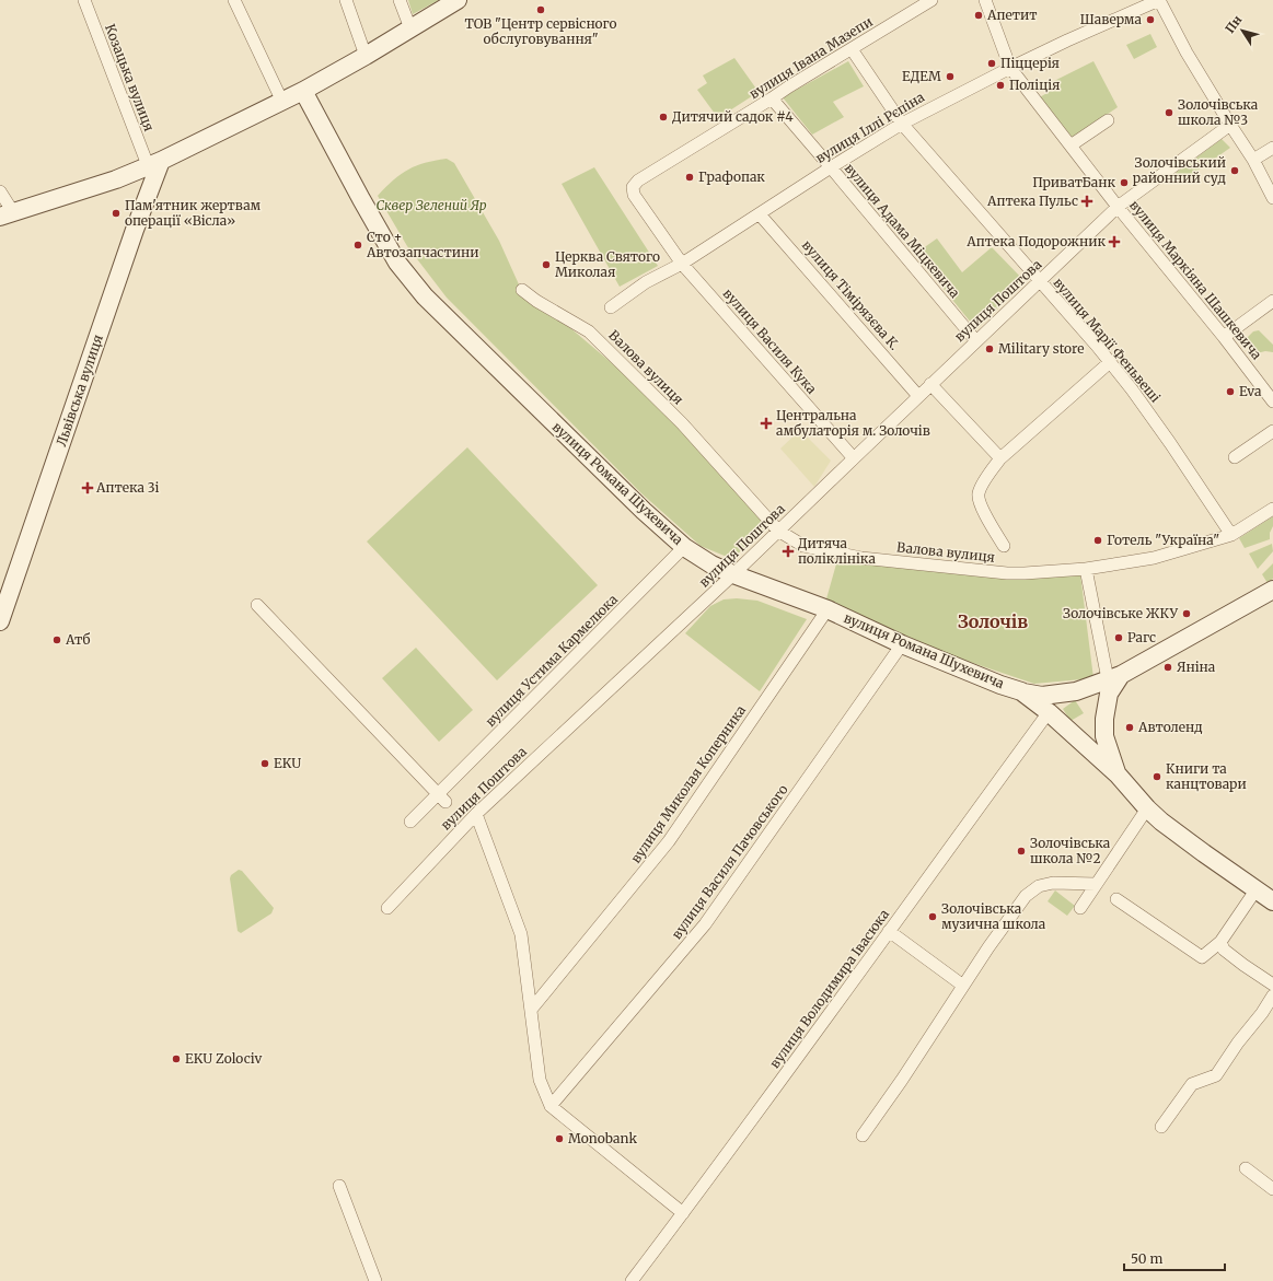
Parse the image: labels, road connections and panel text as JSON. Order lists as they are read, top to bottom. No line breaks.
{"streets":{"street":["вулиця Івана Мазепи","Козацька вулиця","вулиця Іллі Рєпіна","вулиця Адама Міцкевича","вулиця Маркіяна Шашкевича","вулиця Тімірязєва К.","вулиця Поштова","вулиця Марії Феньвеші","вулиця Василя Кука","Валова вулиця","Львівська вулиця","вулиця Романа Шухевича","вулиця Устима Кармелюка","вулиця Миколая Коперника","вулиця Василя Пачовського","вулиця Володимира Івасюка"]},"crossings":[["вулиця Івана Мазепи","вулиця Адама Міцкевича"],["вулиця Івана Мазепи","вулиця Марії Феньвеші"],["вулиця Івана Мазепи","вулиця Василя Кука"],["Козацька вулиця","Львівська вулиця"],["вулиця Іллі Рєпіна","вулиця Адама Міцкевича"],["вулиця Іллі Рєпіна","вулиця Маркіяна Шашкевича"],["вулиця Іллі Рєпіна","вулиця Тімірязєва К."],["вулиця Іллі Рєпіна","вулиця Марії Феньвеші"],["вулиця Іллі Рєпіна","вулиця Василя Кука"],["вулиця Адама Міцкевича","вулиця Поштова"],["вулиця Маркіяна Шашкевича","вулиця Поштова"],["вулиця Тімірязєва К.","вулиця Поштова"],["вулиця Поштова","вулиця Марії Феньвеші"],["вулиця Поштова","вулиця Василя Кука"],["вулиця Поштова","Валова вулиця"],["вулиця Поштова","вулиця Романа Шухевича"],["вулиця Марії Феньвеші","Валова вулиця"],["вулиця Романа Шухевича","вулиця Устима Кармелюка"],["вулиця Романа Шухевича","вулиця Миколая Коперника"],["вулиця Романа Шухевича","вулиця Василя Пачовського"],["вулиця Романа Шухевича","вулиця Володимира Івасюка"]],"districts":["Золочів"],"parks":["Сквер Зелений Яр"],"places":{"other":["ТОВ \"Центр сервісного обслуговування\"","Апетит","Шаверма","Піццерія","ЕДЕМ","Поліція","Золочівська школа №3","Дитячий садок #4","Золочівський районний суд","Графопак","ПриватБанк","Пам'ятник жертвам операції «Вісла»","Сто + Автозапчастини","Церква Святого Миколая","Military store","Eva","Готель \"Україна\"","Золочівське ЖКУ","Рагс","Атб","Яніна","Автоленд","EKU","Книги та канцтовари","Золочівська школа №2","Золочівська музична школа","EKU Zolociv","Monobank"],"health":["Аптека Пульс","Аптека Подорожник","Центральна амбулаторія м. Золочів","Аптека 3і","Дитяча поліклініка"]},"scale_bar":"50 m","north":"top left"}
